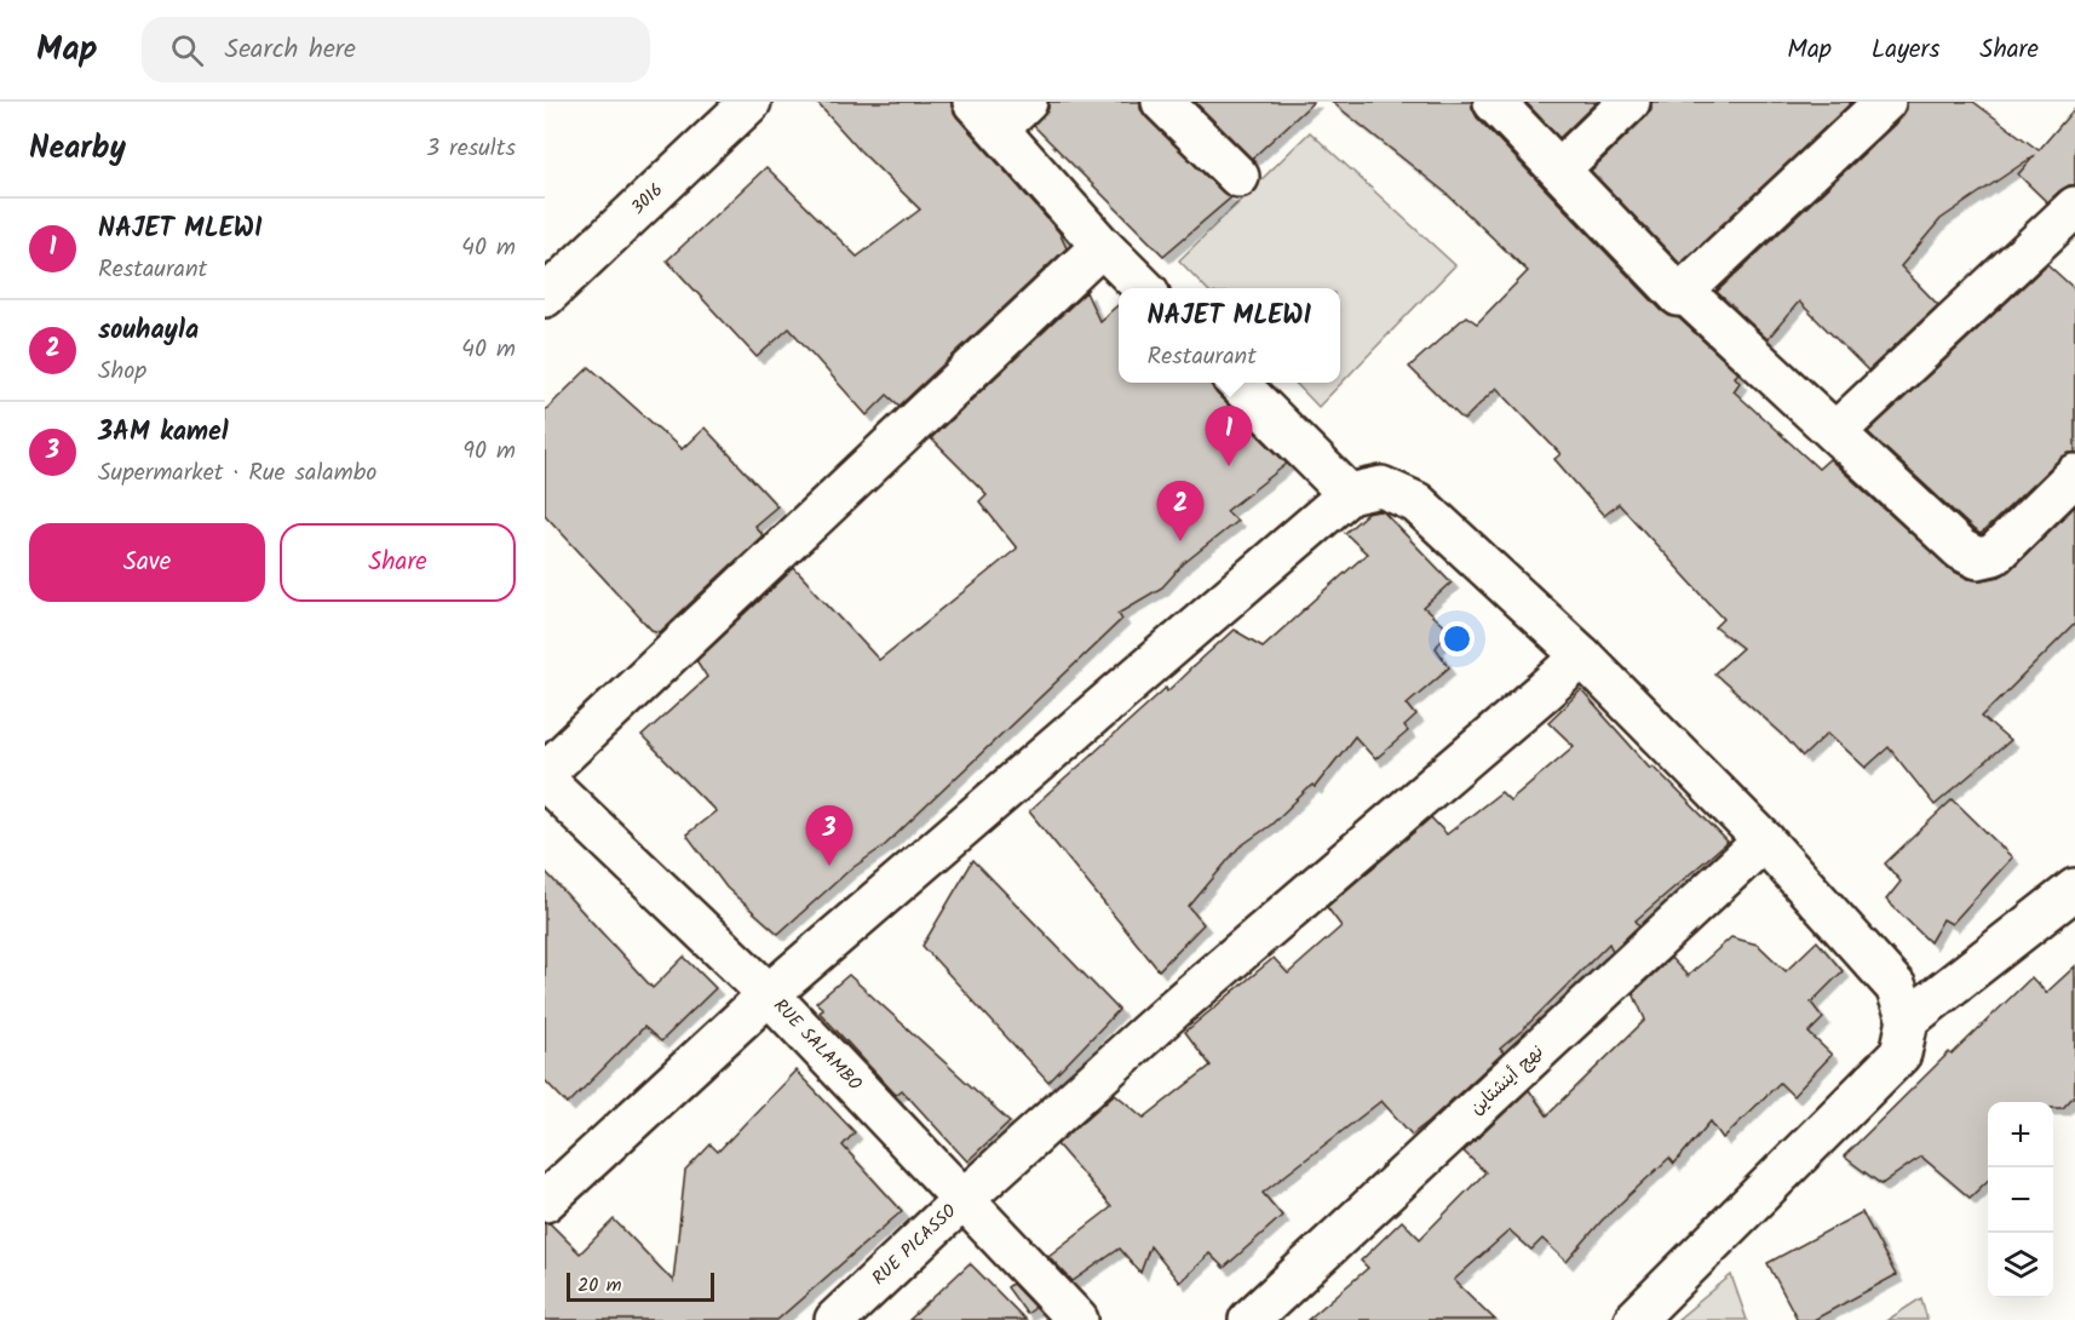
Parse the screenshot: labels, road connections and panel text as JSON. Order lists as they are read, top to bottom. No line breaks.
{"streets":{"street":["3016","RUE SALAMBO","نهج أينشتاين","RUE PICASSO"]},"crossings":[["RUE SALAMBO","RUE PICASSO"]],"scale_bar":"20 m","page":{"header":"Map","search":"Search here","nav":["Map","Layers","Share"],"heading":["Nearby","3 results"],"list":[{"mark":"1","name":"NAJET MLEWI","note":"Restaurant","value":"40 m"},{"mark":"2","name":"souhayla","note":"Shop","value":"40 m"},{"mark":"3","name":"3AM kamel","note":"Supermarket · Rue salambo","value":"90 m"}],"popup":["NAJET MLEWI","Restaurant"],"pins":["1","2","3"],"buttons":["Save","Share"],"map_buttons":["+","−"],"scale":"20 m"}}
